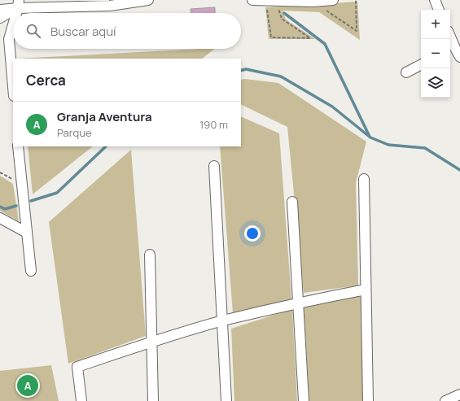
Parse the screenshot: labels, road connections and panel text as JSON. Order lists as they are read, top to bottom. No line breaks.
{"page":{"map_buttons":["+","−"],"search":"Buscar aquí","heading":"Cerca","list":[{"mark":"A","name":"Granja Aventura","note":"Parque","value":"190 m"}],"pins":"A"}}
